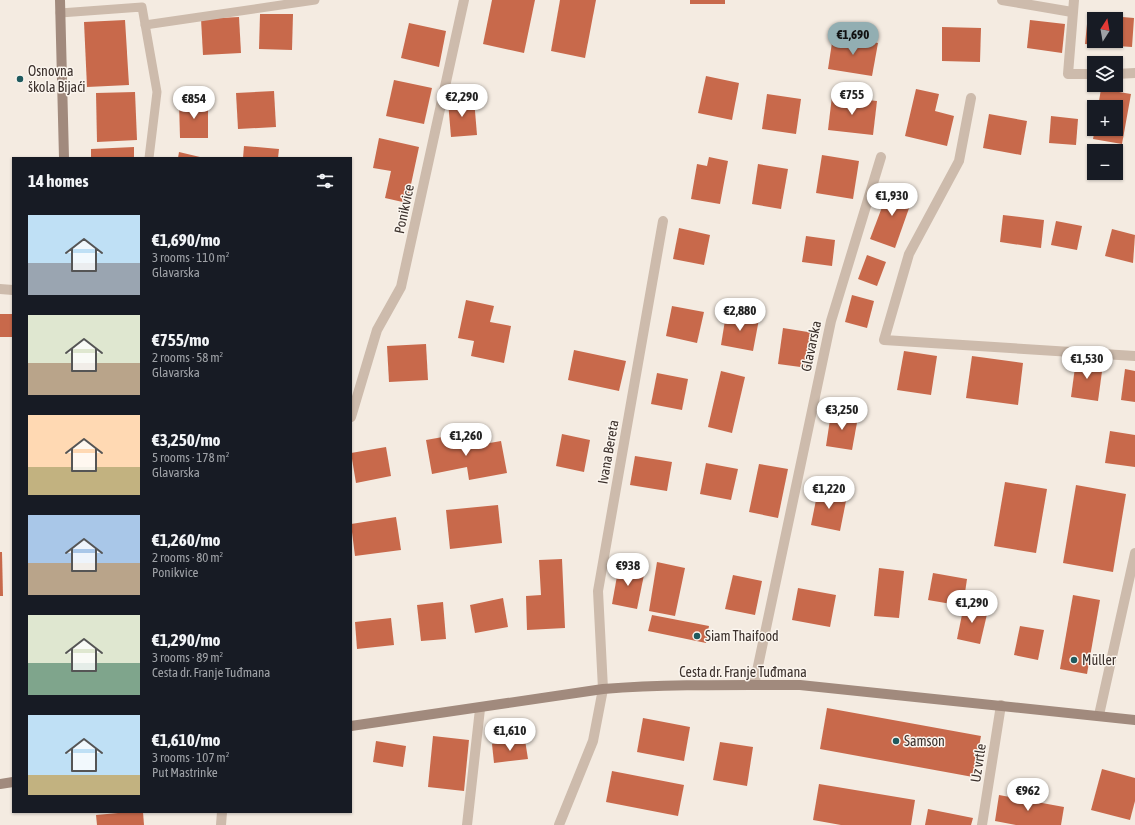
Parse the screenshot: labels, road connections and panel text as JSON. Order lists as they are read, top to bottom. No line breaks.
{"streets":{"main road":["Cesta dr. Franje Tuđmana"],"street":["Ponikvice","Glavarska","Ivana Bereta","Uz vrtle"]},"crossings":[["Glavarska","Cesta dr. Franje Tuđmana"],["Ivana Bereta","Cesta dr. Franje Tuđmana"],["Cesta dr. Franje Tuđmana","Uz vrtle"]],"places":["Osnovna škola Bijaći","Siam Thaifood","Müller","Samson"],"north":"top","page":{"map_buttons":["+","−"],"price":["€1,690","€755","€2,290","€854","€1,930","€2,880","€1,530","€3,250","€1,260","€1,220","€938","€1,290","€1,610","€962"],"heading":"14 homes","list":[{"name":"€1,690/mo","note":"3 rooms · 110 m² · Glavarska"},{"name":"€755/mo","note":"2 rooms · 58 m² · Glavarska"},{"name":"€3,250/mo","note":"5 rooms · 178 m² · Glavarska"},{"name":"€1,260/mo","note":"2 rooms · 80 m² · Ponikvice"},{"name":"€1,290/mo","note":"3 rooms · 89 m² · Cesta dr. Franje Tuđmana"},{"name":"€1,610/mo","note":"3 rooms · 107 m² · Put Mastrinke"}]}}
